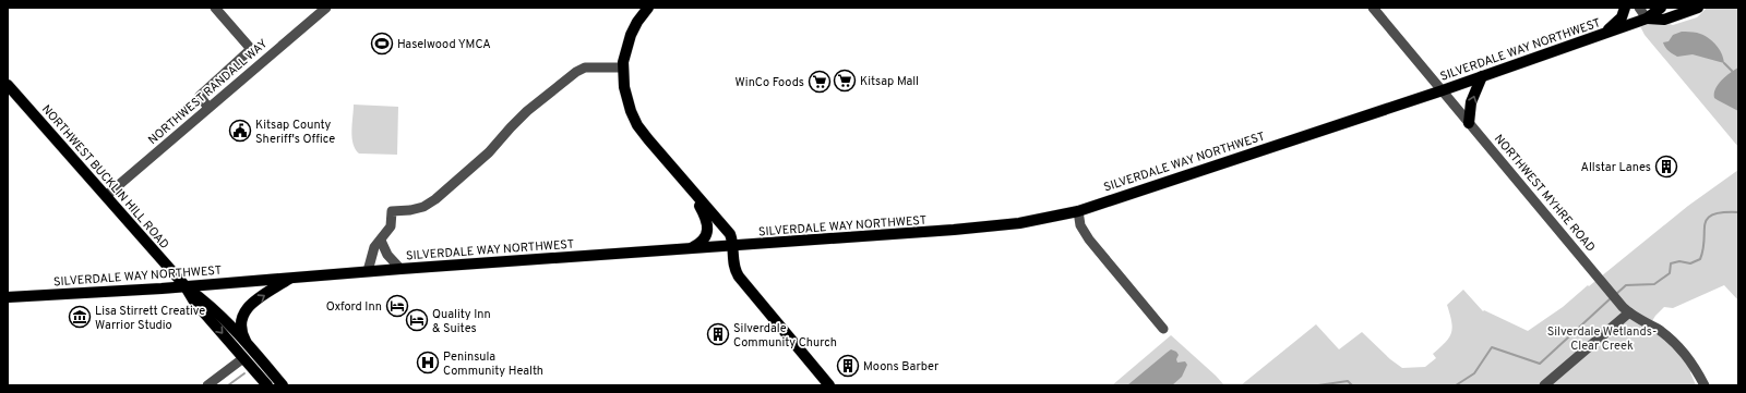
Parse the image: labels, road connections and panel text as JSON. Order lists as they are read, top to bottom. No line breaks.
{"streets":{"main road":["SILVERDALE WAY NORTHWEST","NORTHWEST BUCKLIN HILL ROAD"],"street":["NORTHWEST RANDALL WAY","NORTHWEST MYHRE ROAD"]},"crossings":[["SILVERDALE WAY NORTHWEST","NORTHWEST BUCKLIN HILL ROAD"],["SILVERDALE WAY NORTHWEST","NORTHWEST MYHRE ROAD"],["NORTHWEST RANDALL WAY","NORTHWEST BUCKLIN HILL ROAD"]],"parks":["Silverdale Wetlands- Clear Creek"],"places":{"sports":["Haselwood YMCA"],"supermarket":["Kitsap Mall","WinCo Foods"],"public building":["Kitsap County Sheriff's Office"],"building":["Allstar Lanes","Silverdale Community Church","Moons Barber"],"hotel":["Oxford Inn","Quality Inn & Suites"],"museum":["Lisa Stirrett Creative Warrior Studio"],"hospital":["Peninsula Community Health"]}}
